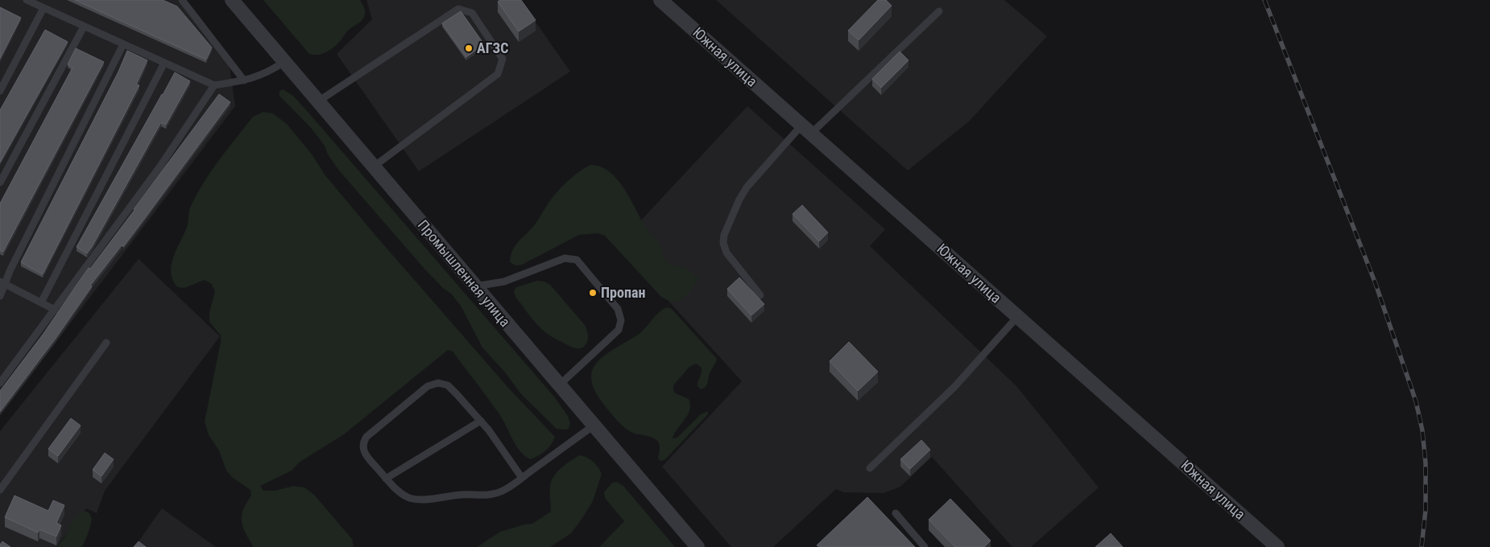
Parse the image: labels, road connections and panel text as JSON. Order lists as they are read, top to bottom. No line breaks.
{"streets":{"street":["Южная улица","Промышленная улица"]},"places":["АГЗС","Пропан"]}
